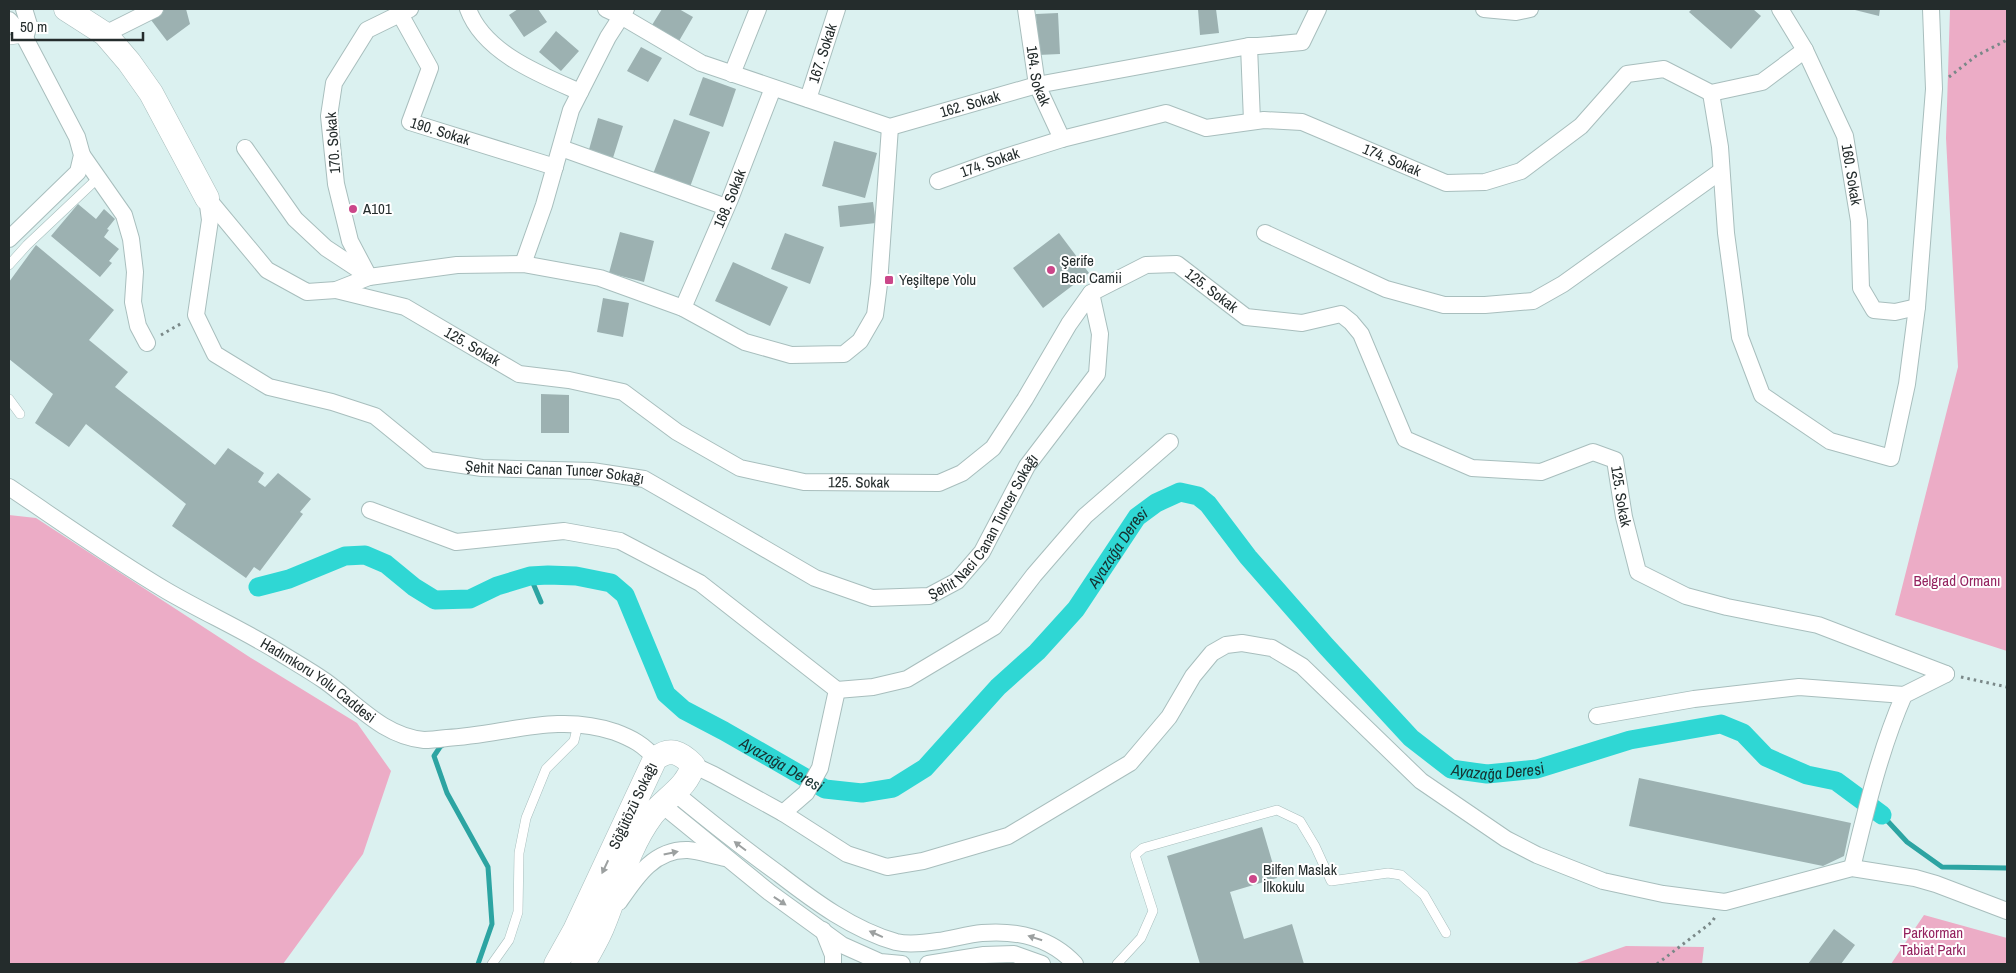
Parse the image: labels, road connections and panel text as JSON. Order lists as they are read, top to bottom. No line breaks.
{"streets":{"street":["167. Sokak","164. Sokak","162. Sokak","190. Sokak","170. Sokak","174. Sokak","160. Sokak","168. Sokak","125. Sokak","Şehit Naci Canan Tuncer Sokağı","Hadımkoru Yolu Caddesi","Söğütözü Sokağı"]},"crossings":[["164. Sokak","162. Sokak"],["164. Sokak","174. Sokak"],["190. Sokak","170. Sokak"],["125. Sokak","Şehit Naci Canan Tuncer Sokağı"],["Hadımkoru Yolu Caddesi","Söğütözü Sokağı"]],"water":["Ayazağa Deresi"],"parks":["Belgrad Ormanı","Parkorman Tabiat Parkı"],"places":{"other":["A101","Şerife Bacı Camii","Bilfen Maslak İlkokulu"],"transit":["Yeşiltepe Yolu"]},"scale_bar":"50 m"}
